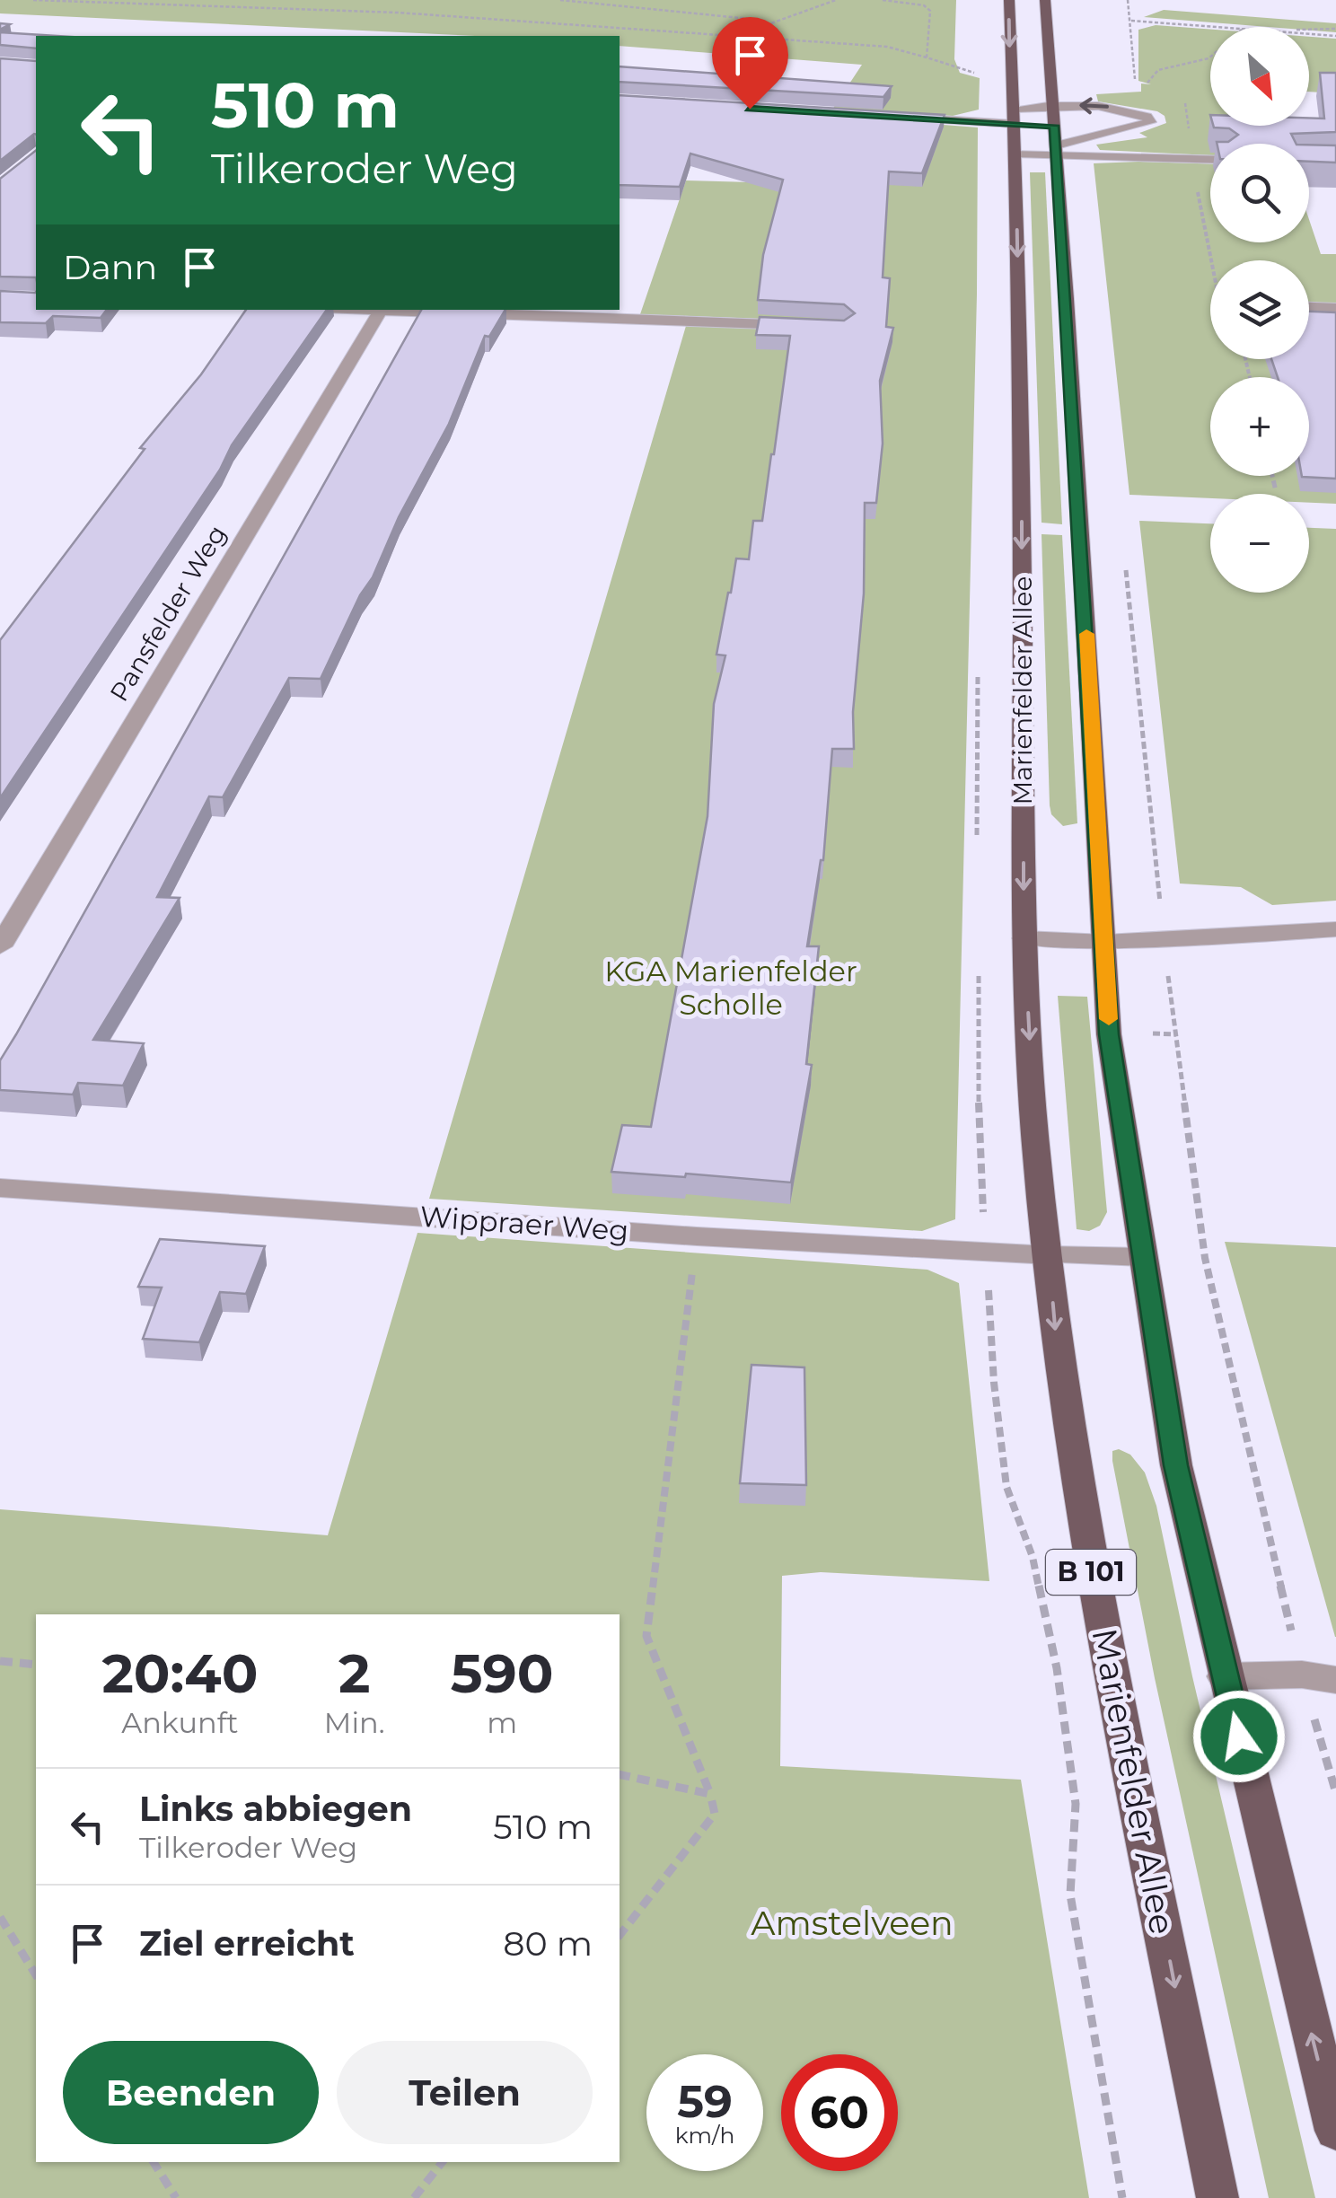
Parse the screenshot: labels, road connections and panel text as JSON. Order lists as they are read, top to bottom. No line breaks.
{"streets":{"main road":["Marienfelder Allee","B 101"],"street":["Pansfelder Weg","Wippraer Weg"]},"crossings":[["Marienfelder Allee","Wippraer Weg"]],"parks":["KGA Marienfelder Scholle","Amstelveen"],"north":"bottom right","page":{"map_buttons":["+","−"],"turn":["510 m","Tilkeroder Weg"],"then":"Dann","eta":["20:40","Ankunft","2","Min.","590","m"],"list":[{"name":"Links abbiegen","note":"Tilkeroder Weg","value":"510 m"},{"name":"Ziel erreicht","value":"80 m"}],"buttons":["Beenden","Teilen"],"speed":"59 km/h","limit":"60"}}
